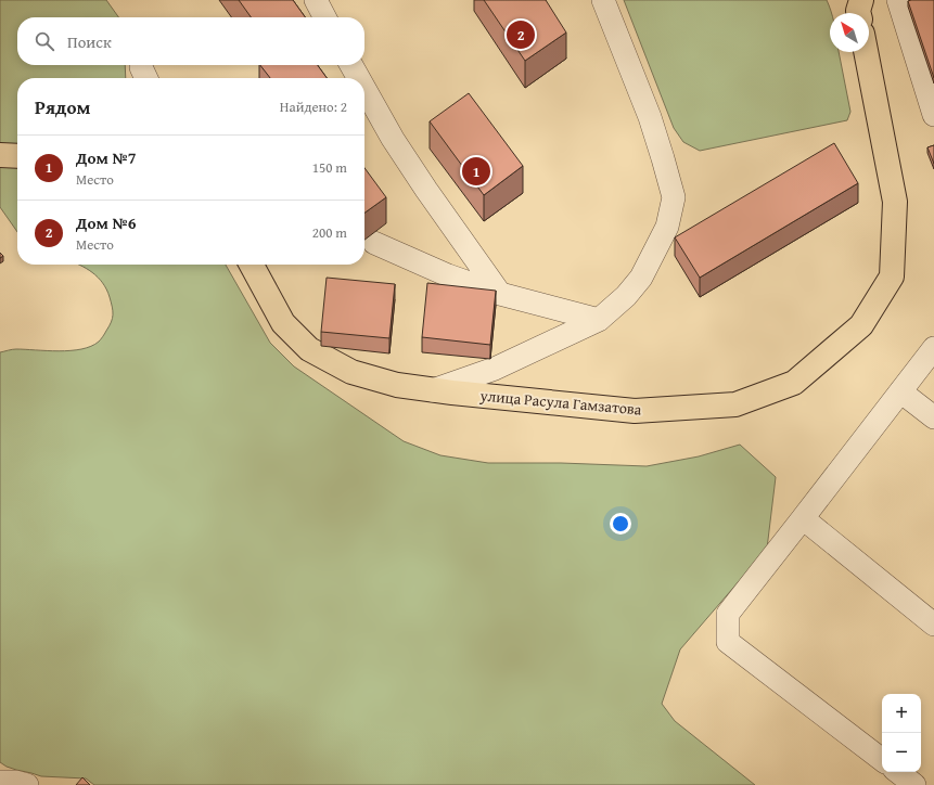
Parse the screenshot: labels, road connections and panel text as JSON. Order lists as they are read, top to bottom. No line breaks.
{"streets":{"main road":["улица Расула Гамзатова"]},"north":"top left","page":{"search":"Поиск","pins":["2","1"],"heading":["Рядом","Найдено: 2"],"list":[{"mark":"1","name":"Дом №7","note":"Место","value":"150 m"},{"mark":"2","name":"Дом №6","note":"Место","value":"200 m"}],"map_buttons":["+","−"]}}
